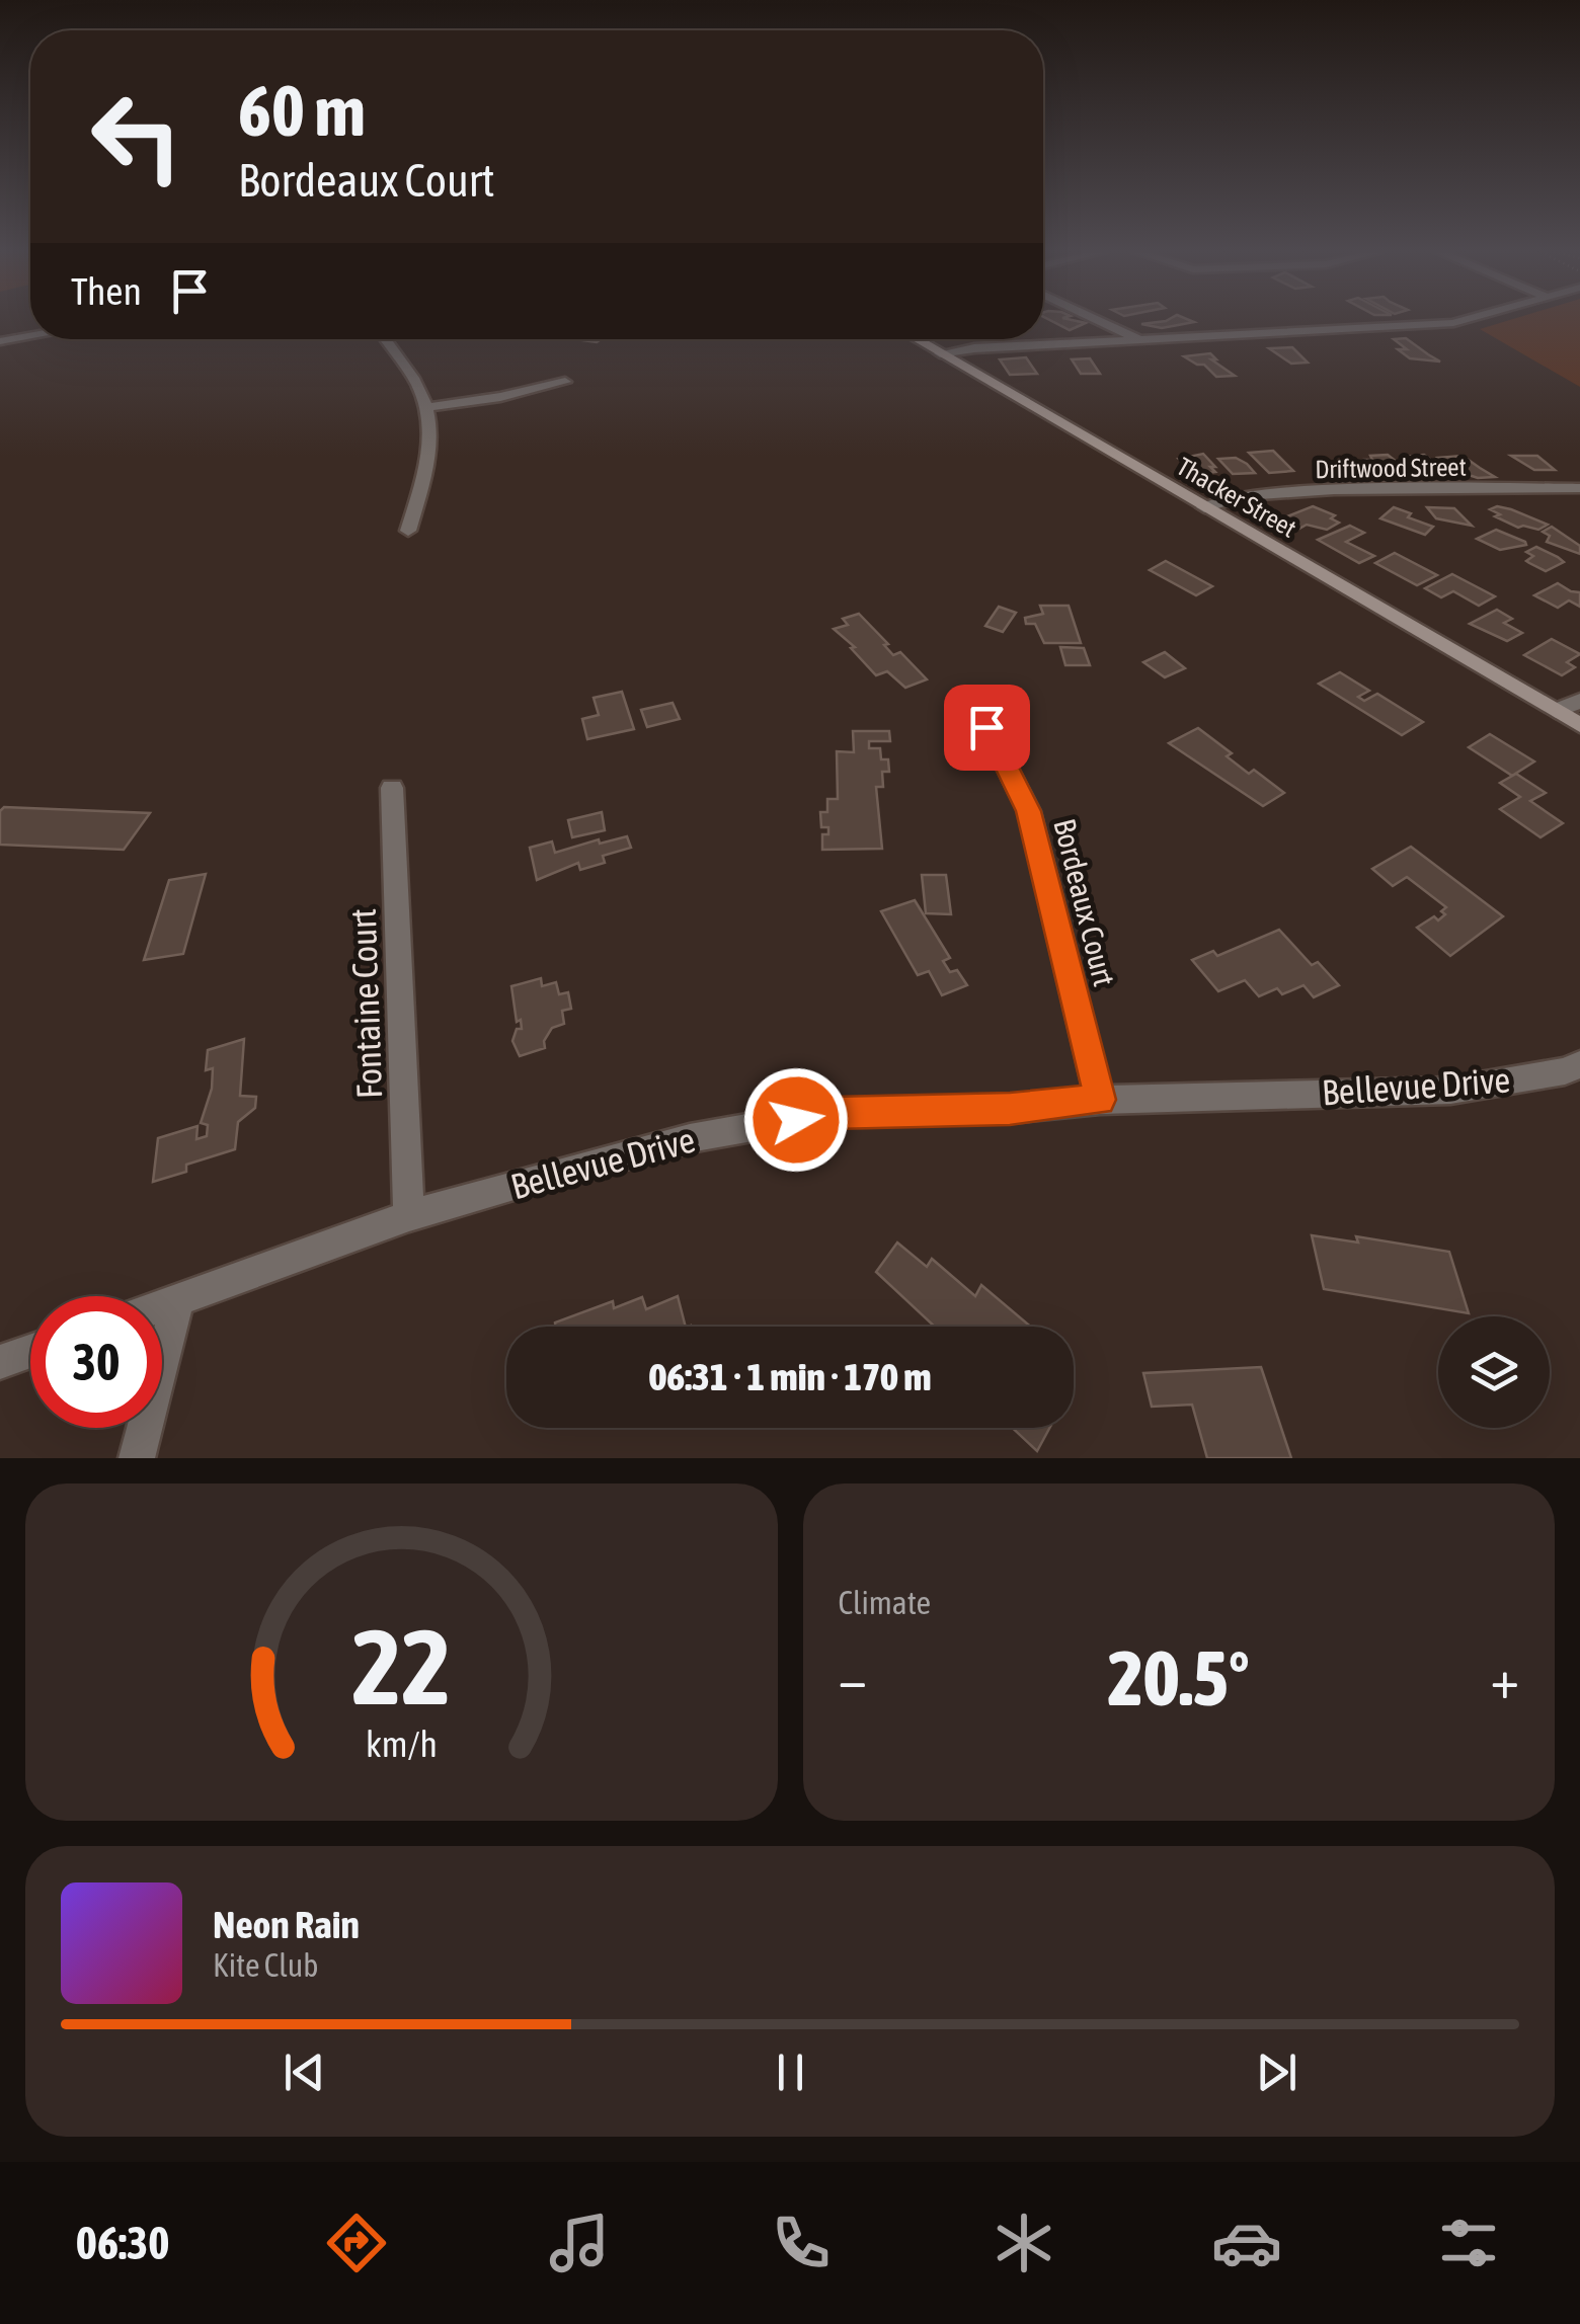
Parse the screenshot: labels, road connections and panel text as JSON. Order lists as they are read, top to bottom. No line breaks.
{"streets":{"street":["Driftwood Street","Thacker Street","Bordeaux Court","Fontaine Court","Bellevue Drive"]},"crossings":[["Driftwood Street","Thacker Street"],["Bordeaux Court","Bellevue Drive"],["Fontaine Court","Bellevue Drive"]],"page":{"turn":["60 m","Bordeaux Court"],"then":"Then","limit":"30","trip":"06:31 · 1 min · 170 m","tile":"Climate","heat":["−","20.5°","+"],"song":["Neon Rain","Kite Club"],"tabs":"06:30","gauge":["22","km/h"]}}
